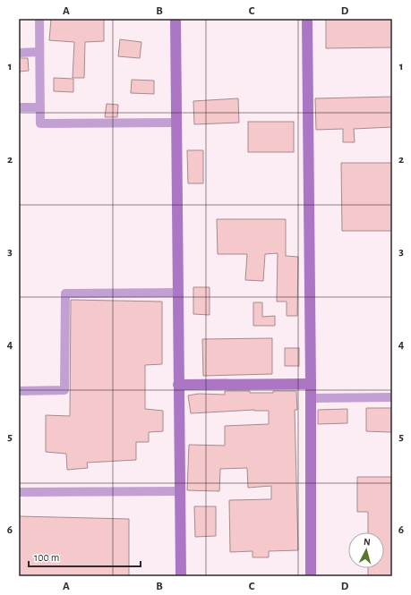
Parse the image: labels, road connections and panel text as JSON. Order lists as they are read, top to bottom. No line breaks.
{"scale_bar":"100 m","north":"top","grid":{"columns":["A","B","C","D"],"rows":["1","2","3","4","5","6"]}}
